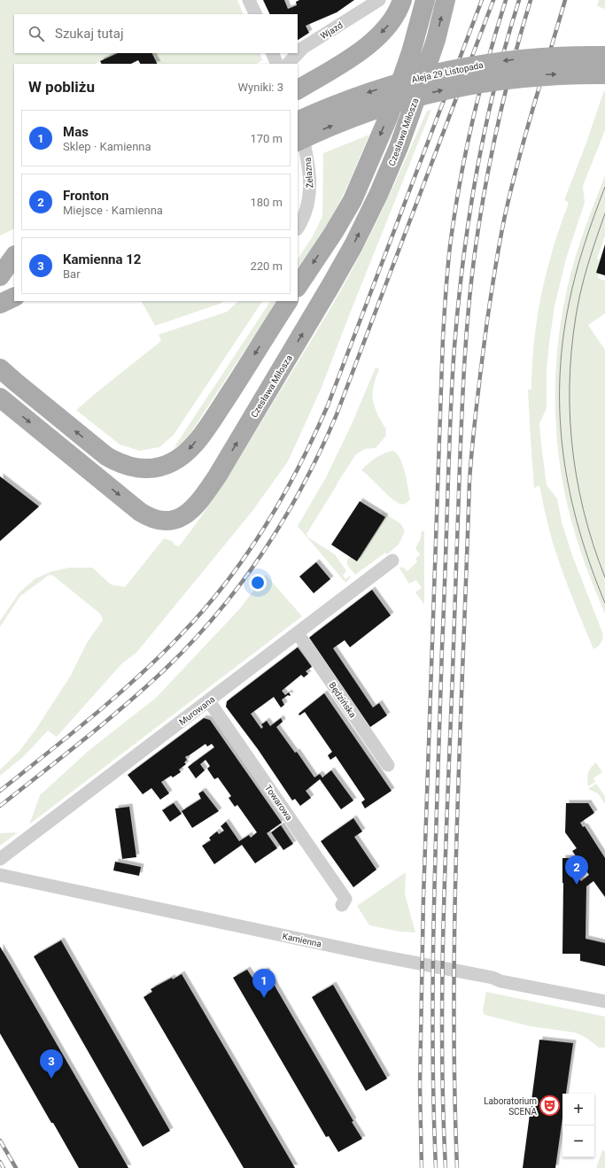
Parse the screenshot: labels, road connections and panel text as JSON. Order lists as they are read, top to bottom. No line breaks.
{"streets":{"main road":["Aleja 29 Listopada","Czesława Miłosza"],"street":["Wjazd","Żelazna","Będzińska","Murowana","Towarowa","Kamienna"]},"crossings":[["Będzińska","Murowana"],["Murowana","Towarowa"]],"places":{"theatre":["Laboratorium SCENA"]},"page":{"search":"Szukaj tutaj","heading":["W pobliżu","Wyniki: 3"],"list":[{"mark":"1","name":"Mas","note":"Sklep · Kamienna","value":"170 m"},{"mark":"2","name":"Fronton","note":"Miejsce · Kamienna","value":"180 m"},{"mark":"3","name":"Kamienna 12","note":"Bar","value":"220 m"}],"pins":["2","1","3"],"map_buttons":["+","−"]}}
